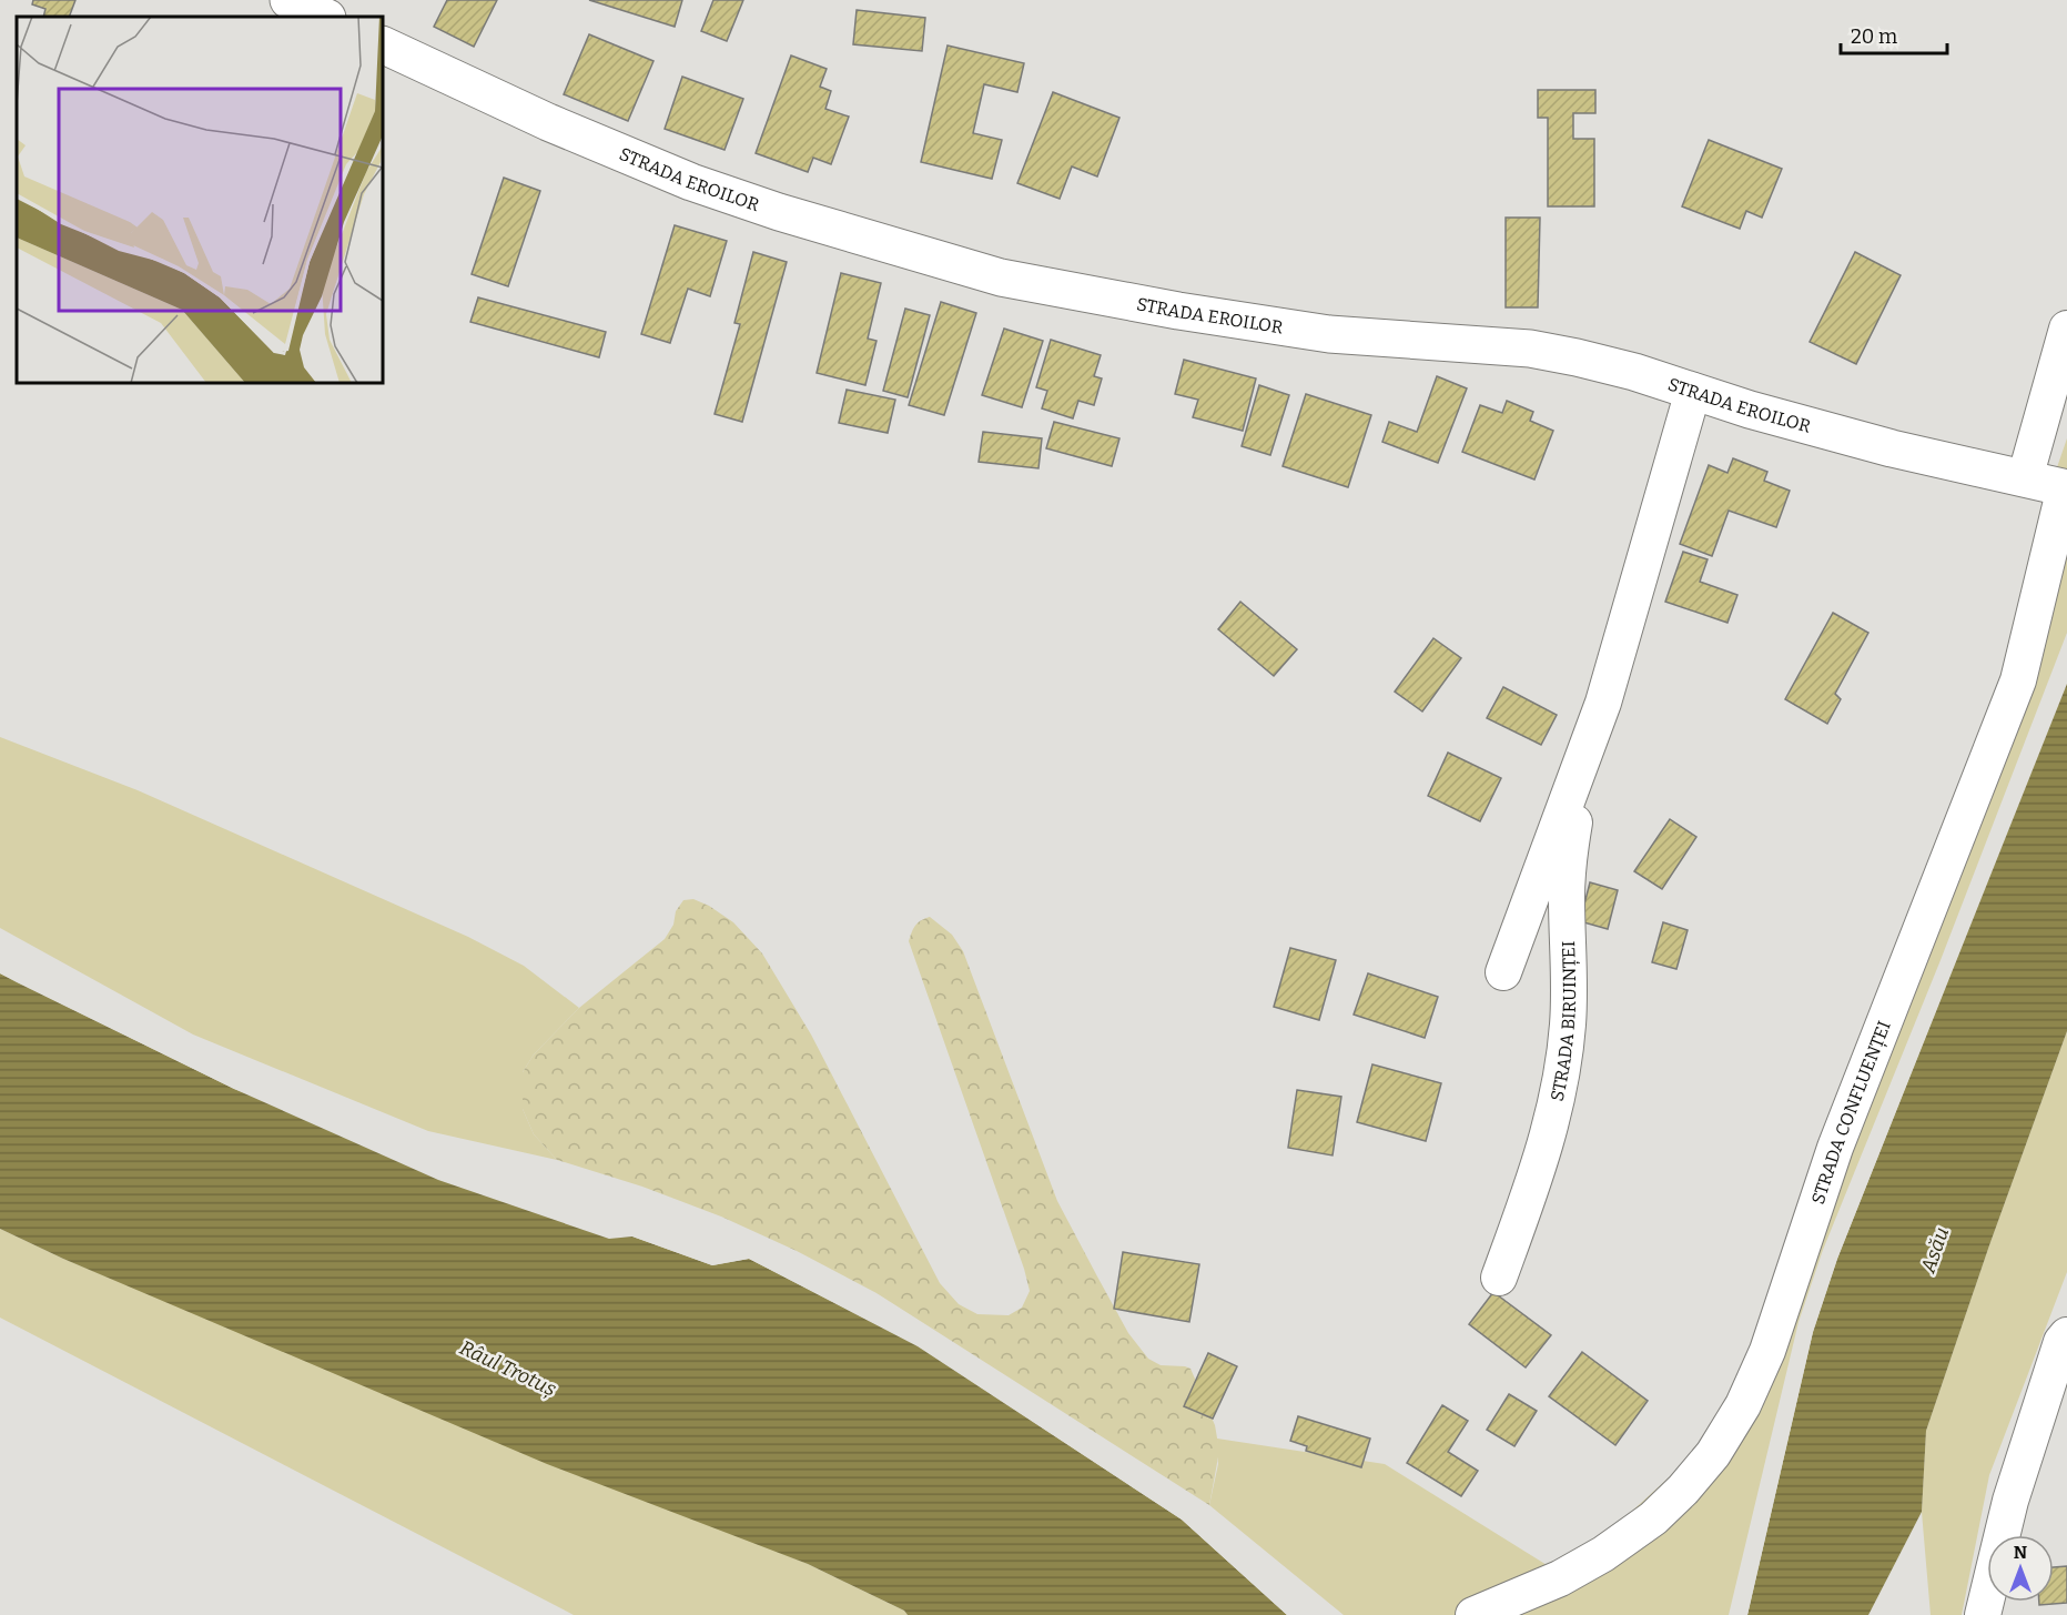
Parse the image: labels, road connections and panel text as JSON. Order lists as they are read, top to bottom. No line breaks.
{"streets":{"main road":["STRADA EROILOR"],"street":["STRADA BIRUINȚEI","STRADA CONFLUENȚEI"]},"crossings":[["STRADA EROILOR","STRADA BIRUINȚEI"],["STRADA EROILOR","STRADA CONFLUENȚEI"]],"water":["Asău","Râul Trotuș"],"scale_bar":"20 m","north":"top"}
